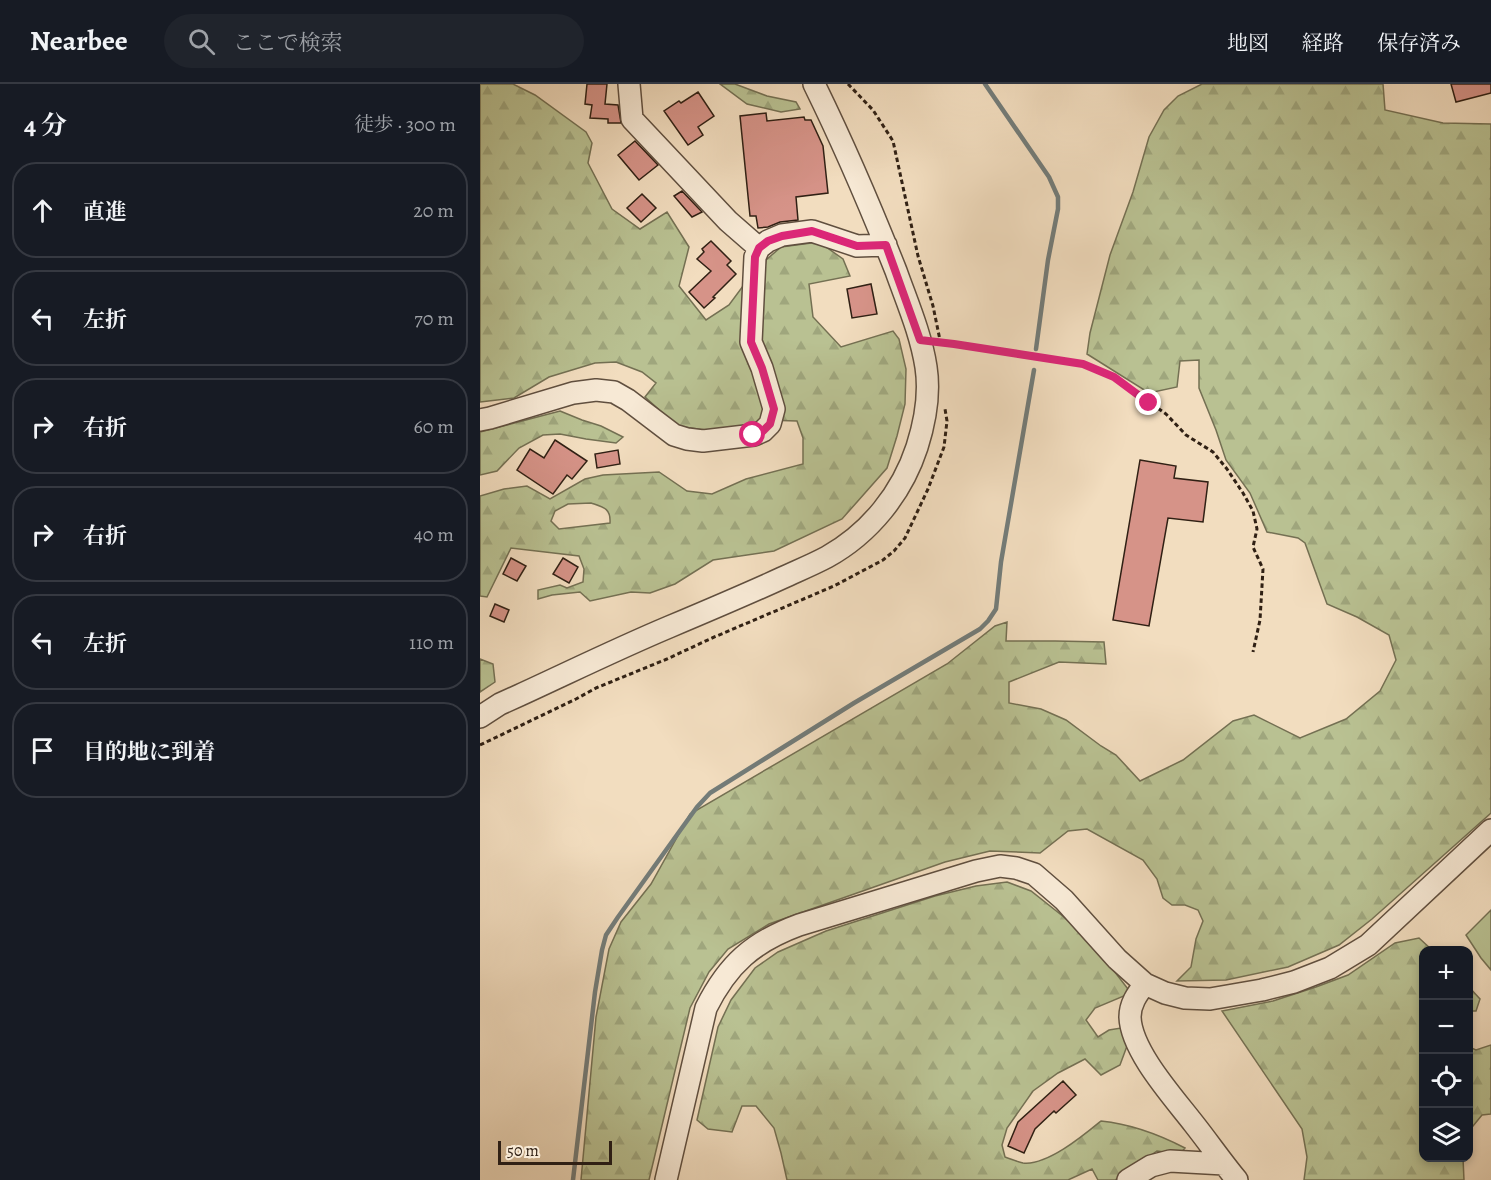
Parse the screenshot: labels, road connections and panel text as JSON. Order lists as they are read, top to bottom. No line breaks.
{"scale_bar":"50 m","page":{"header":"Nearbee","search":"ここで検索","nav":["地図","経路","保存済み"],"heading":["4 分","徒歩 · 300 m"],"list":[["直進","20 m"],["左折","70 m"],["右折","60 m"],["右折","40 m"],["左折","110 m"],"目的地に到着"],"map_buttons":["+","−"],"scale":"50 m"}}
